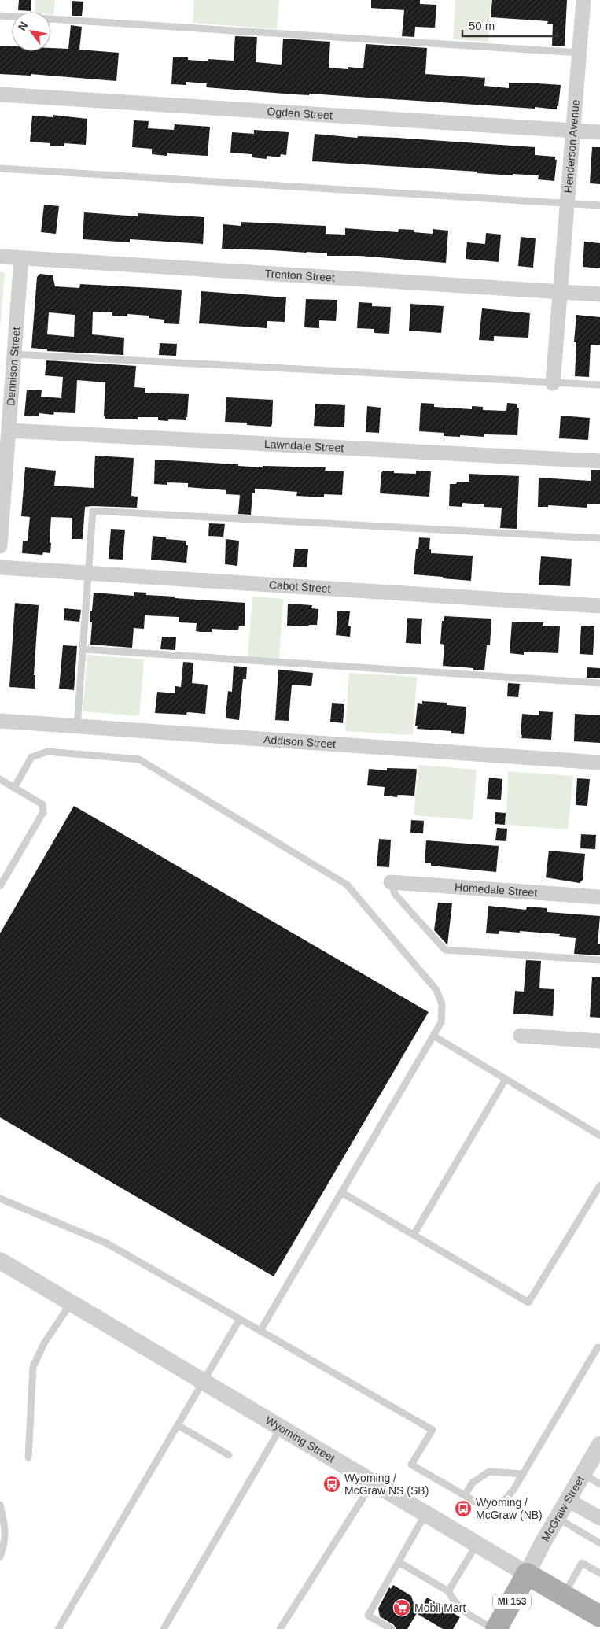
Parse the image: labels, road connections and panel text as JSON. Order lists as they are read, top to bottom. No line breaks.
{"streets":{"main road":["Wyoming Street","MI 153"],"street":["Ogden Street","Henderson Avenue","Trenton Street","Dennison Street","Lawndale Street","Cabot Street","Addison Street","Homedale Street","McGraw Street"]},"crossings":[["Ogden Street","Henderson Avenue"],["Henderson Avenue","Trenton Street"],["Trenton Street","Dennison Street"],["Dennison Street","Lawndale Street"],["Wyoming Street","McGraw Street"],["Wyoming Street","MI 153"],["McGraw Street","MI 153"]],"places":{"bus stop":["Wyoming / McGraw NS (SB)","Wyoming / McGraw (NB)"],"supermarket":["Mobil Mart"]},"scale_bar":"50 m","north":"top left"}
